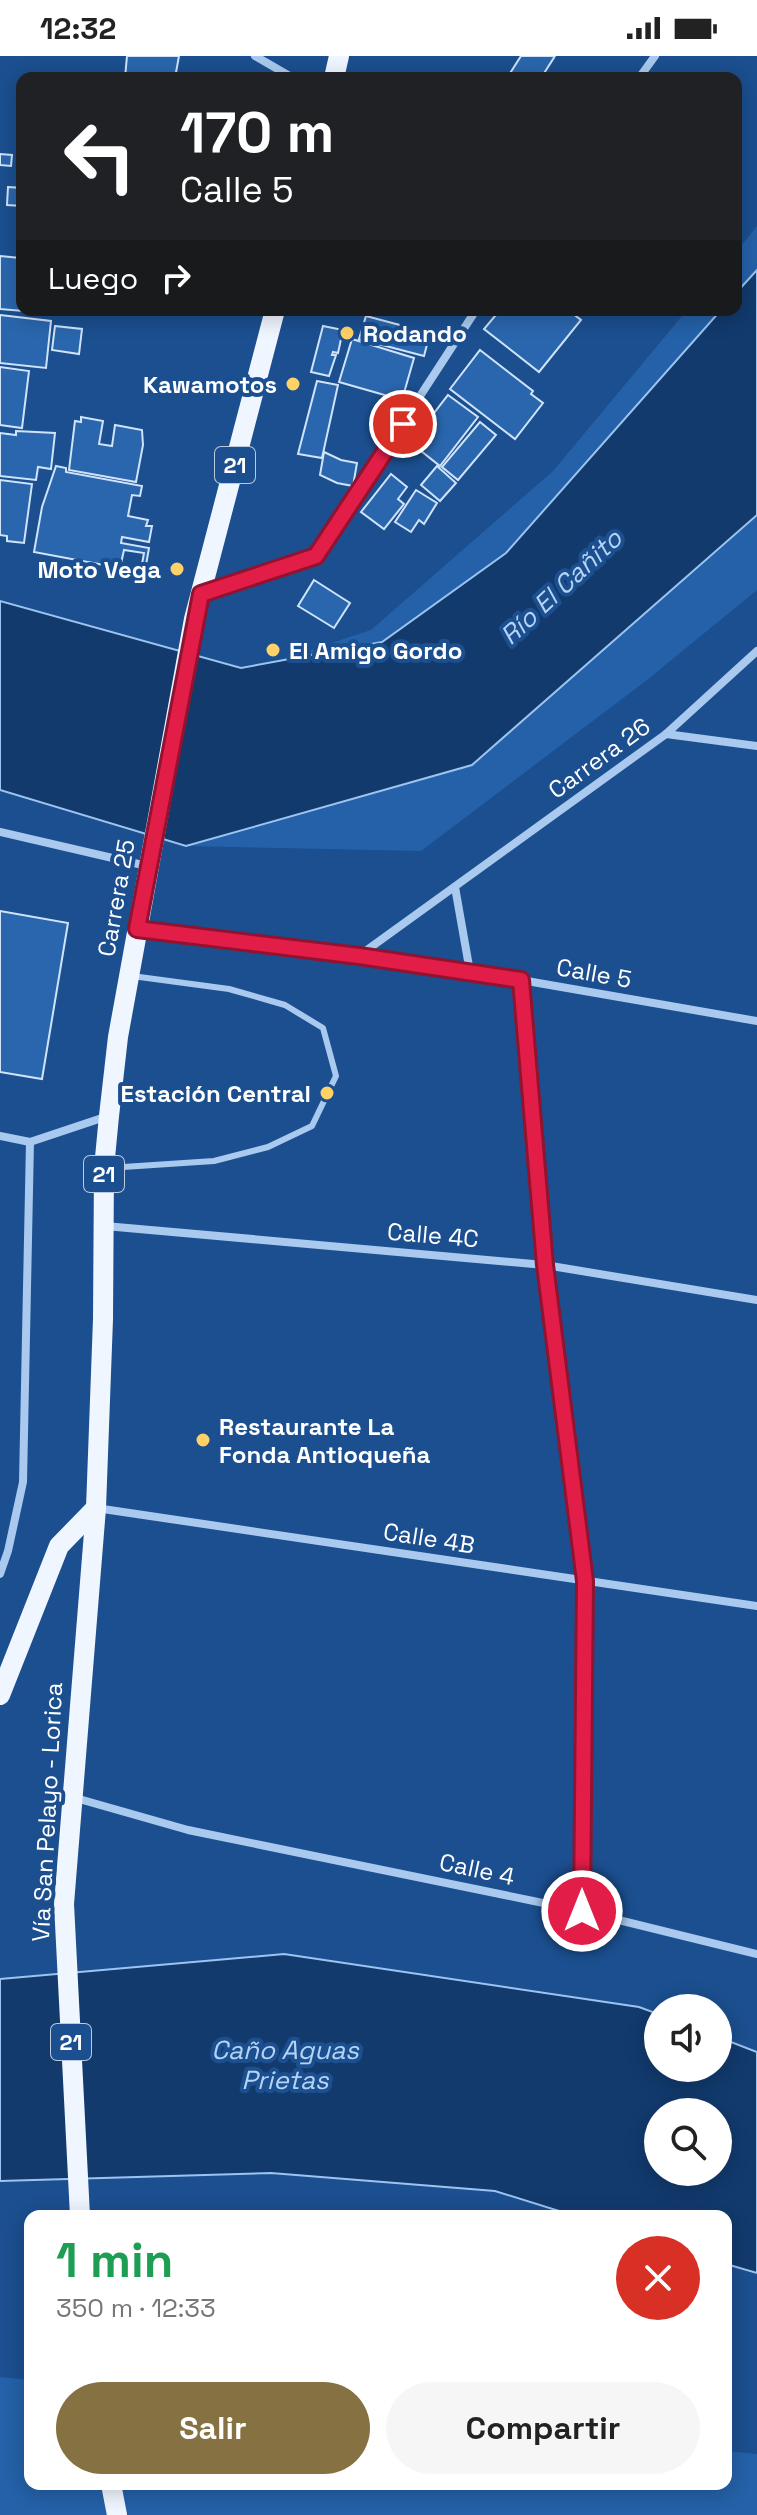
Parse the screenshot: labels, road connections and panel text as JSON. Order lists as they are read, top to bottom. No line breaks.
{"streets":{"main road":["21","Carrera 25","Vía San Pelayo - Lorica"],"street":["Carrera 26","Calle 5","Calle 4C","Calle 4B","Calle 4"]},"crossings":[["Carrera 26","Calle 5"],["Carrera 25","Calle 5"],["Carrera 25","Calle 4C"],["Carrera 25","Calle 4B"],["Carrera 25","Vía San Pelayo - Lorica"],["Calle 4B","Vía San Pelayo - Lorica"],["Vía San Pelayo - Lorica","Calle 4"]],"water":["Río El Cañito","Caño Aguas Prietas"],"places":["Rodando","Kawamotos","Moto Vega","El Amigo Gordo","Estación Central","Restaurante La Fonda Antioqueña"],"page":{"status":"12:32","turn":["170 m","Calle 5"],"then":"Luego","heading":["1 min","350 m · 12:33"],"buttons":["Salir","Compartir"]}}
